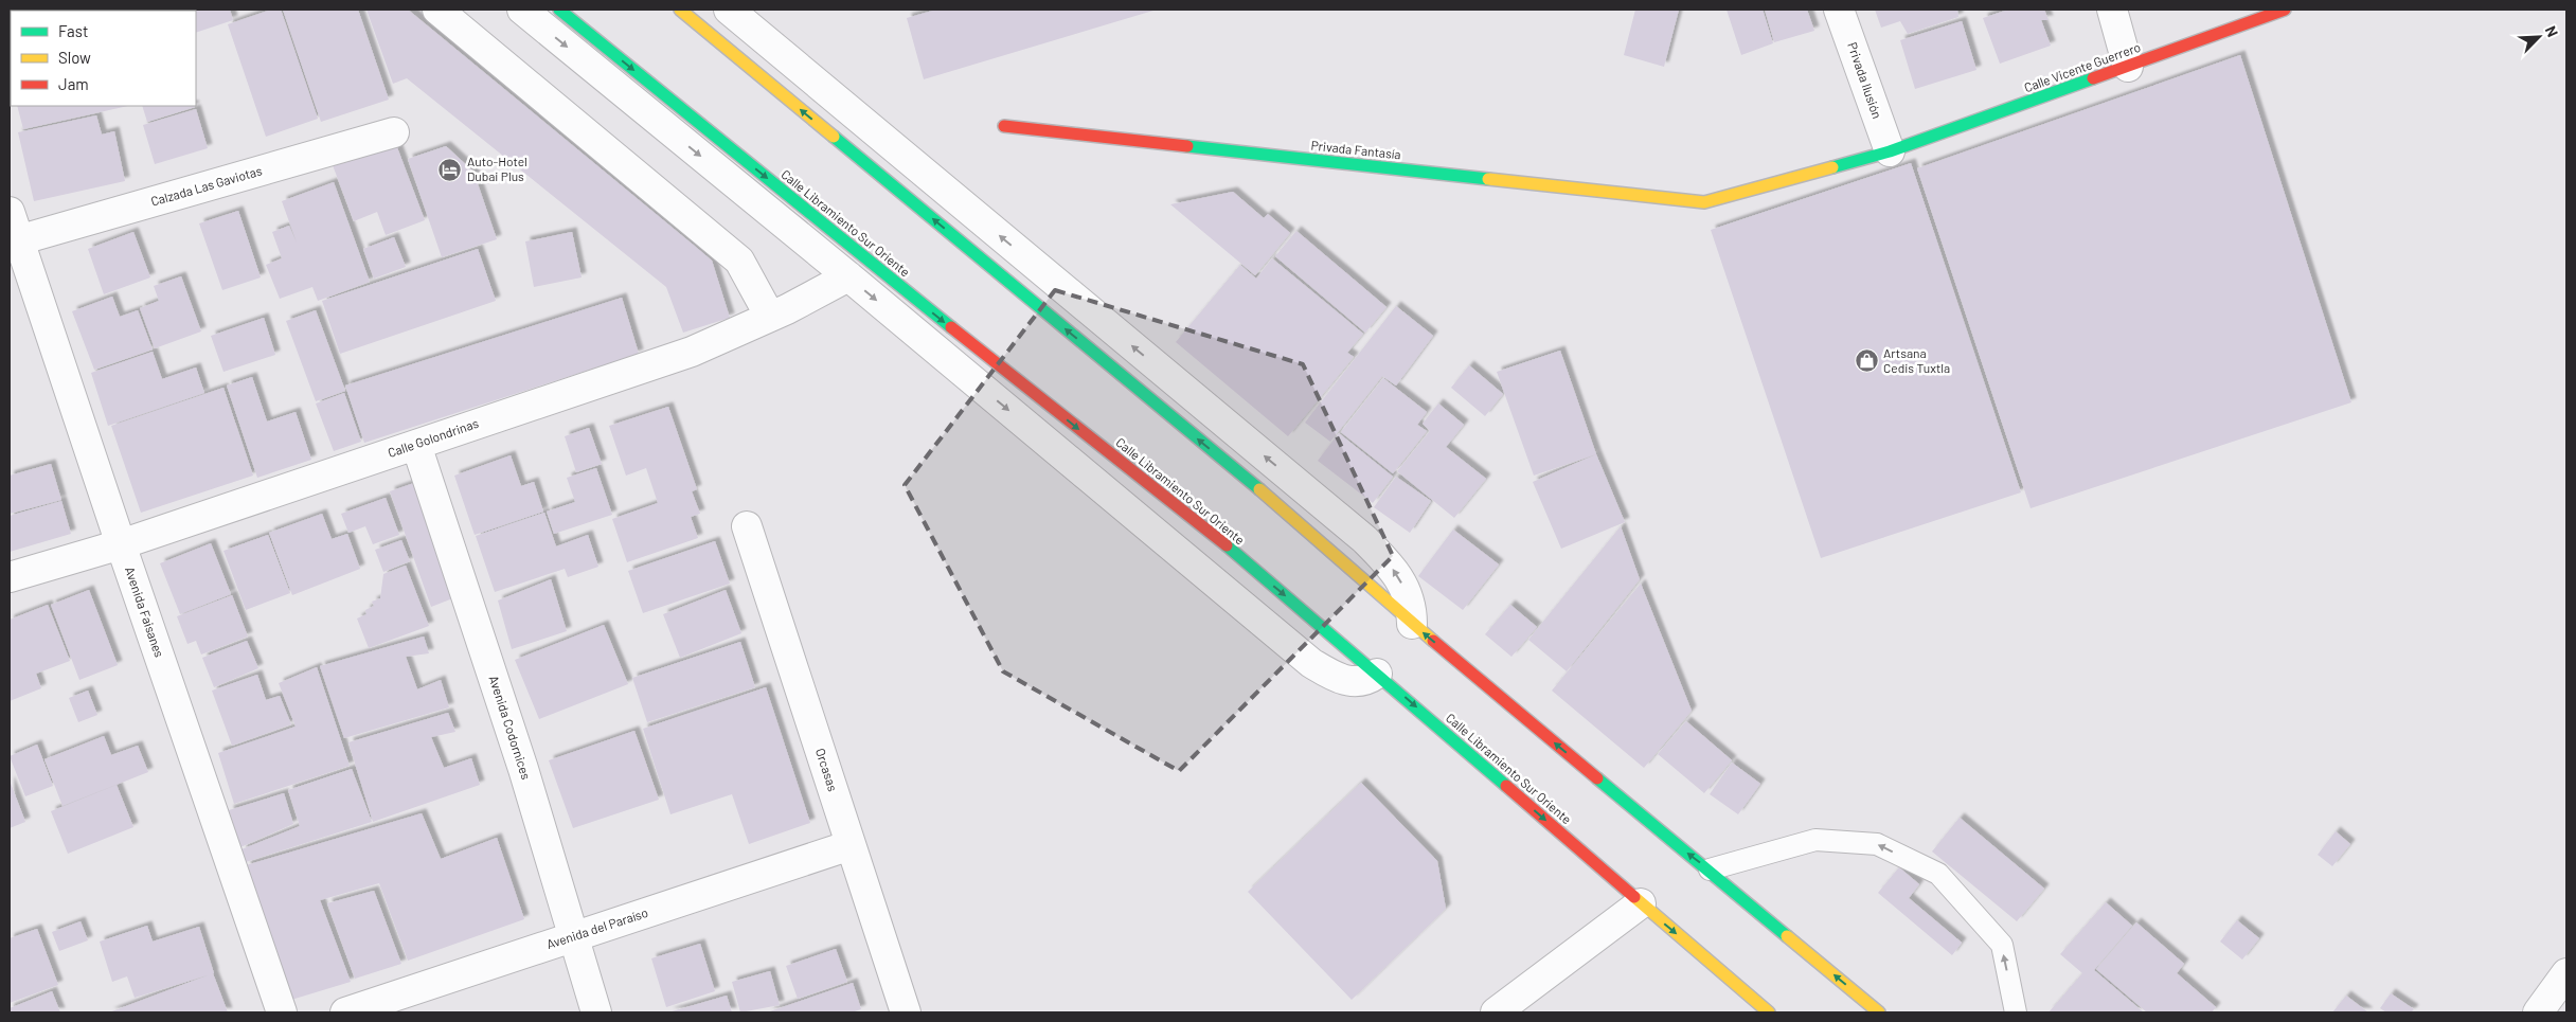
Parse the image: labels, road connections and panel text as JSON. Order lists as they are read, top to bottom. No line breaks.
{"streets":{"main road":["Calle Vicente Guerrero","Privada Fantasía","Calle Libramiento Sur Oriente"],"street":["Privada Ilusión","Calzada Las Gaviotas","Calle Golondrinas","Avenida Faisanes","Avenida Codornices","Orcasas","Avenida del Paraíso"]},"crossings":[["Calle Vicente Guerrero","Privada Ilusión"],["Calle Vicente Guerrero","Privada Fantasía"],["Calzada Las Gaviotas","Avenida Faisanes"],["Calle Golondrinas","Avenida Faisanes"],["Calle Golondrinas","Avenida Codornices"],["Avenida Codornices","Avenida del Paraíso"],["Orcasas","Avenida del Paraíso"]],"places":{"hotel":["Auto-Hotel Dubai Plus"],"shop":["Artsana Cedis Tuxtla"]},"legend":["Fast","Slow","Jam"],"north":"top right"}
